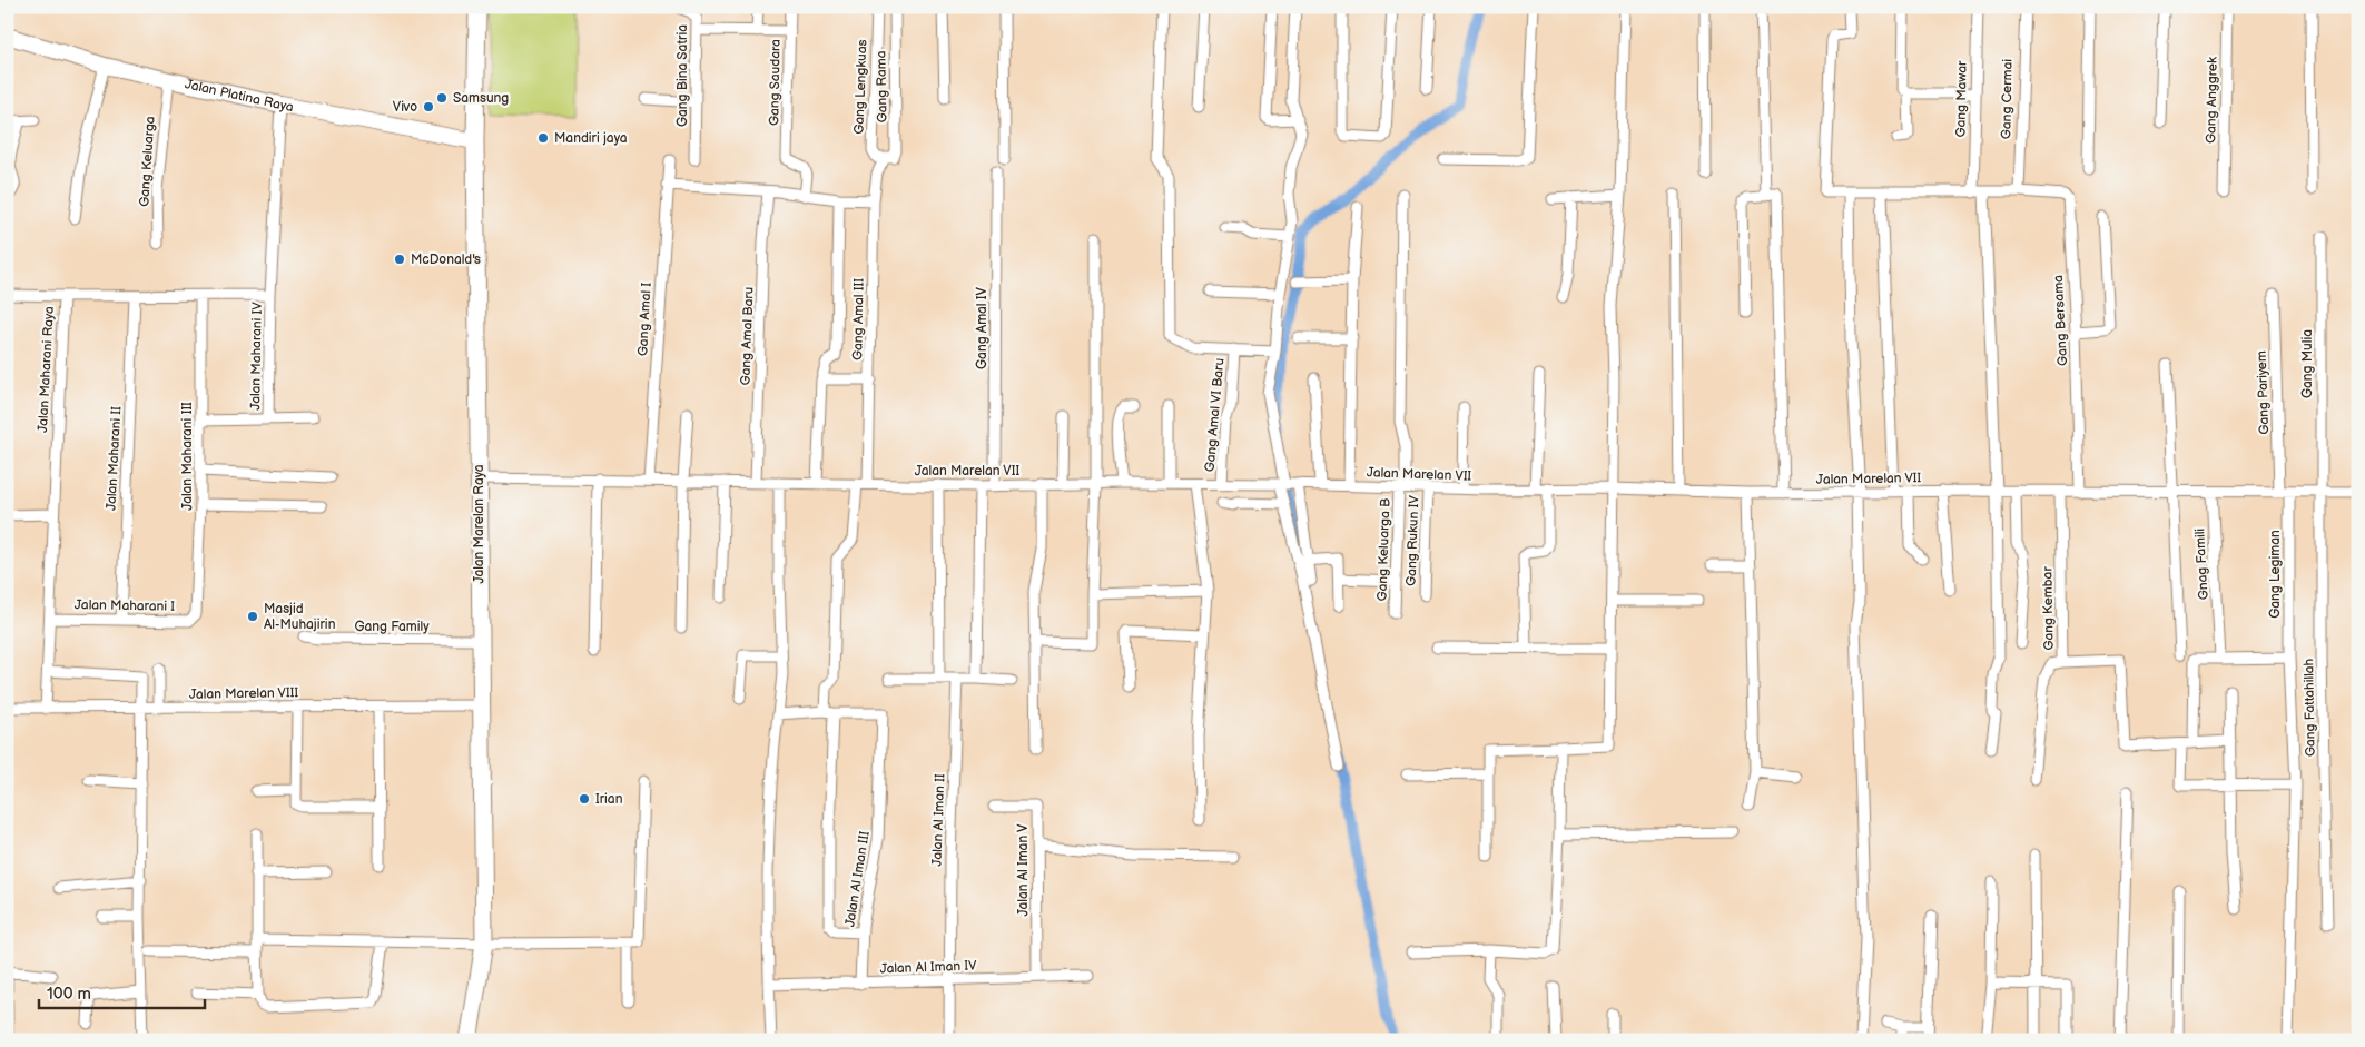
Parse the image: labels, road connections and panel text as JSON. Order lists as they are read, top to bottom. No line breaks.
{"streets":{"main road":["Jalan Platina Raya","Jalan Marelan Raya"],"street":["Gang Bina Satria","Gang Saudara","Gang Lengkuas","Gang Rama","Gang Mawar","Gang Cermai","Gang Anggrek","Gang Keluarga","Gang Amal I","Gang Amal III","Gang Bersama","Gang Amal IV","Gang Amal Baru","Jalan Maharani IV","Gang Mulia","Jalan Maharani Raya","Gang Pariyem","Gang Amal VI Baru","Jalan Maharani III","Jalan Maharani II","Jalan Marelan VII","Gang Rukun IV","Gang Keluarga B","Gnag Famili","Gang Legiman","Jalan Maharani I","Gang Kembar","Gang Family","Jalan Marelan VIII","Gang Fattahillah","Jalan Al Iman II","Jalan Al Iman V","Jalan Al Iman III","Jalan Al Iman IV"]},"crossings":[["Gang Lengkuas","Gang Rama"],["Gang Lengkuas","Gang Amal III"],["Gang Rama","Gang Amal III"],["Jalan Platina Raya","Gang Keluarga"],["Jalan Platina Raya","Jalan Marelan Raya"],["Gang Cermai","Gang Bersama"],["Gang Amal I","Jalan Marelan VII"],["Gang Amal III","Jalan Marelan VII"],["Gang Bersama","Jalan Marelan VII"],["Gang Amal IV","Jalan Marelan VII"],["Gang Amal Baru","Jalan Marelan VII"],["Jalan Maharani IV","Jalan Maharani Raya"],["Gang Mulia","Jalan Marelan VII"],["Gang Mulia","Gang Fattahillah"],["Jalan Maharani Raya","Jalan Maharani III"],["Jalan Maharani Raya","Jalan Maharani II"],["Jalan Maharani Raya","Jalan Maharani I"],["Jalan Maharani Raya","Jalan Marelan VIII"],["Gang Pariyem","Jalan Marelan VII"],["Gang Pariyem","Gang Legiman"],["Gang Amal VI Baru","Jalan Marelan VII"],["Jalan Maharani III","Jalan Maharani I"],["Jalan Maharani II","Jalan Maharani I"],["Jalan Marelan VII","Jalan Marelan Raya"],["Jalan Marelan VII","Gang Rukun IV"],["Jalan Marelan VII","Gang Keluarga B"],["Jalan Marelan VII","Gnag Famili"],["Jalan Marelan VII","Gang Legiman"],["Jalan Marelan VII","Gang Kembar"],["Jalan Marelan VII","Gang Fattahillah"],["Jalan Marelan Raya","Gang Family"],["Jalan Marelan Raya","Jalan Marelan VIII"],["Jalan Al Iman II","Jalan Al Iman IV"],["Jalan Al Iman V","Jalan Al Iman IV"],["Jalan Al Iman III","Jalan Al Iman IV"]],"places":["Samsung","Vivo","Mandiri jaya","McDonald's","Masjid Al-Muhajirin","Irian"],"scale_bar":"100 m"}
